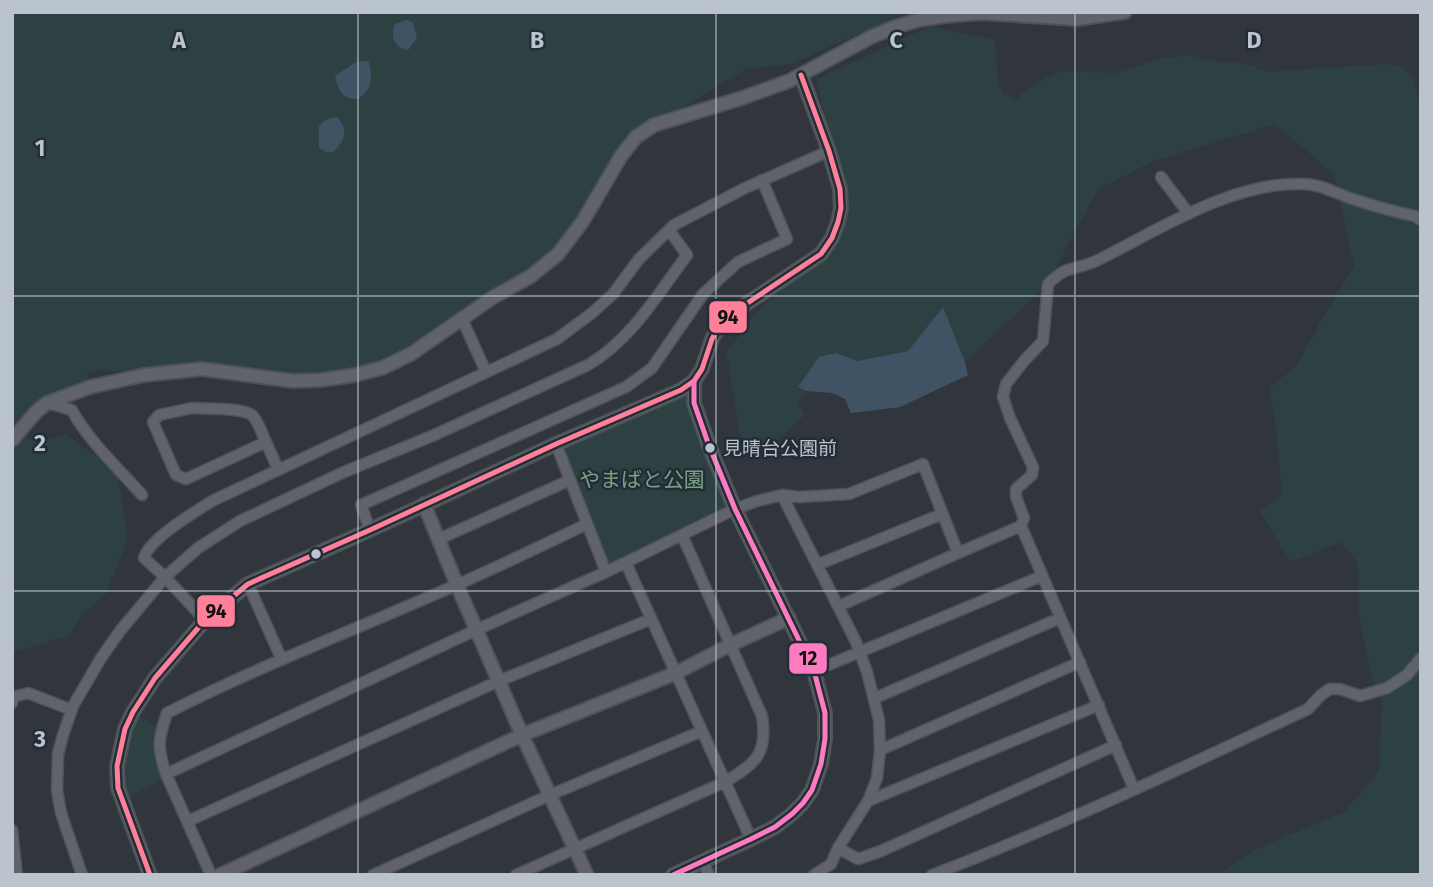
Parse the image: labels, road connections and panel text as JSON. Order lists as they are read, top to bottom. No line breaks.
{"parks":["やまばと公園"],"places":["見晴台公園前"],"lines":["transit line 94","transit line 12"],"grid":{"columns":["A","B","C","D"],"rows":["1","2","3"]}}
